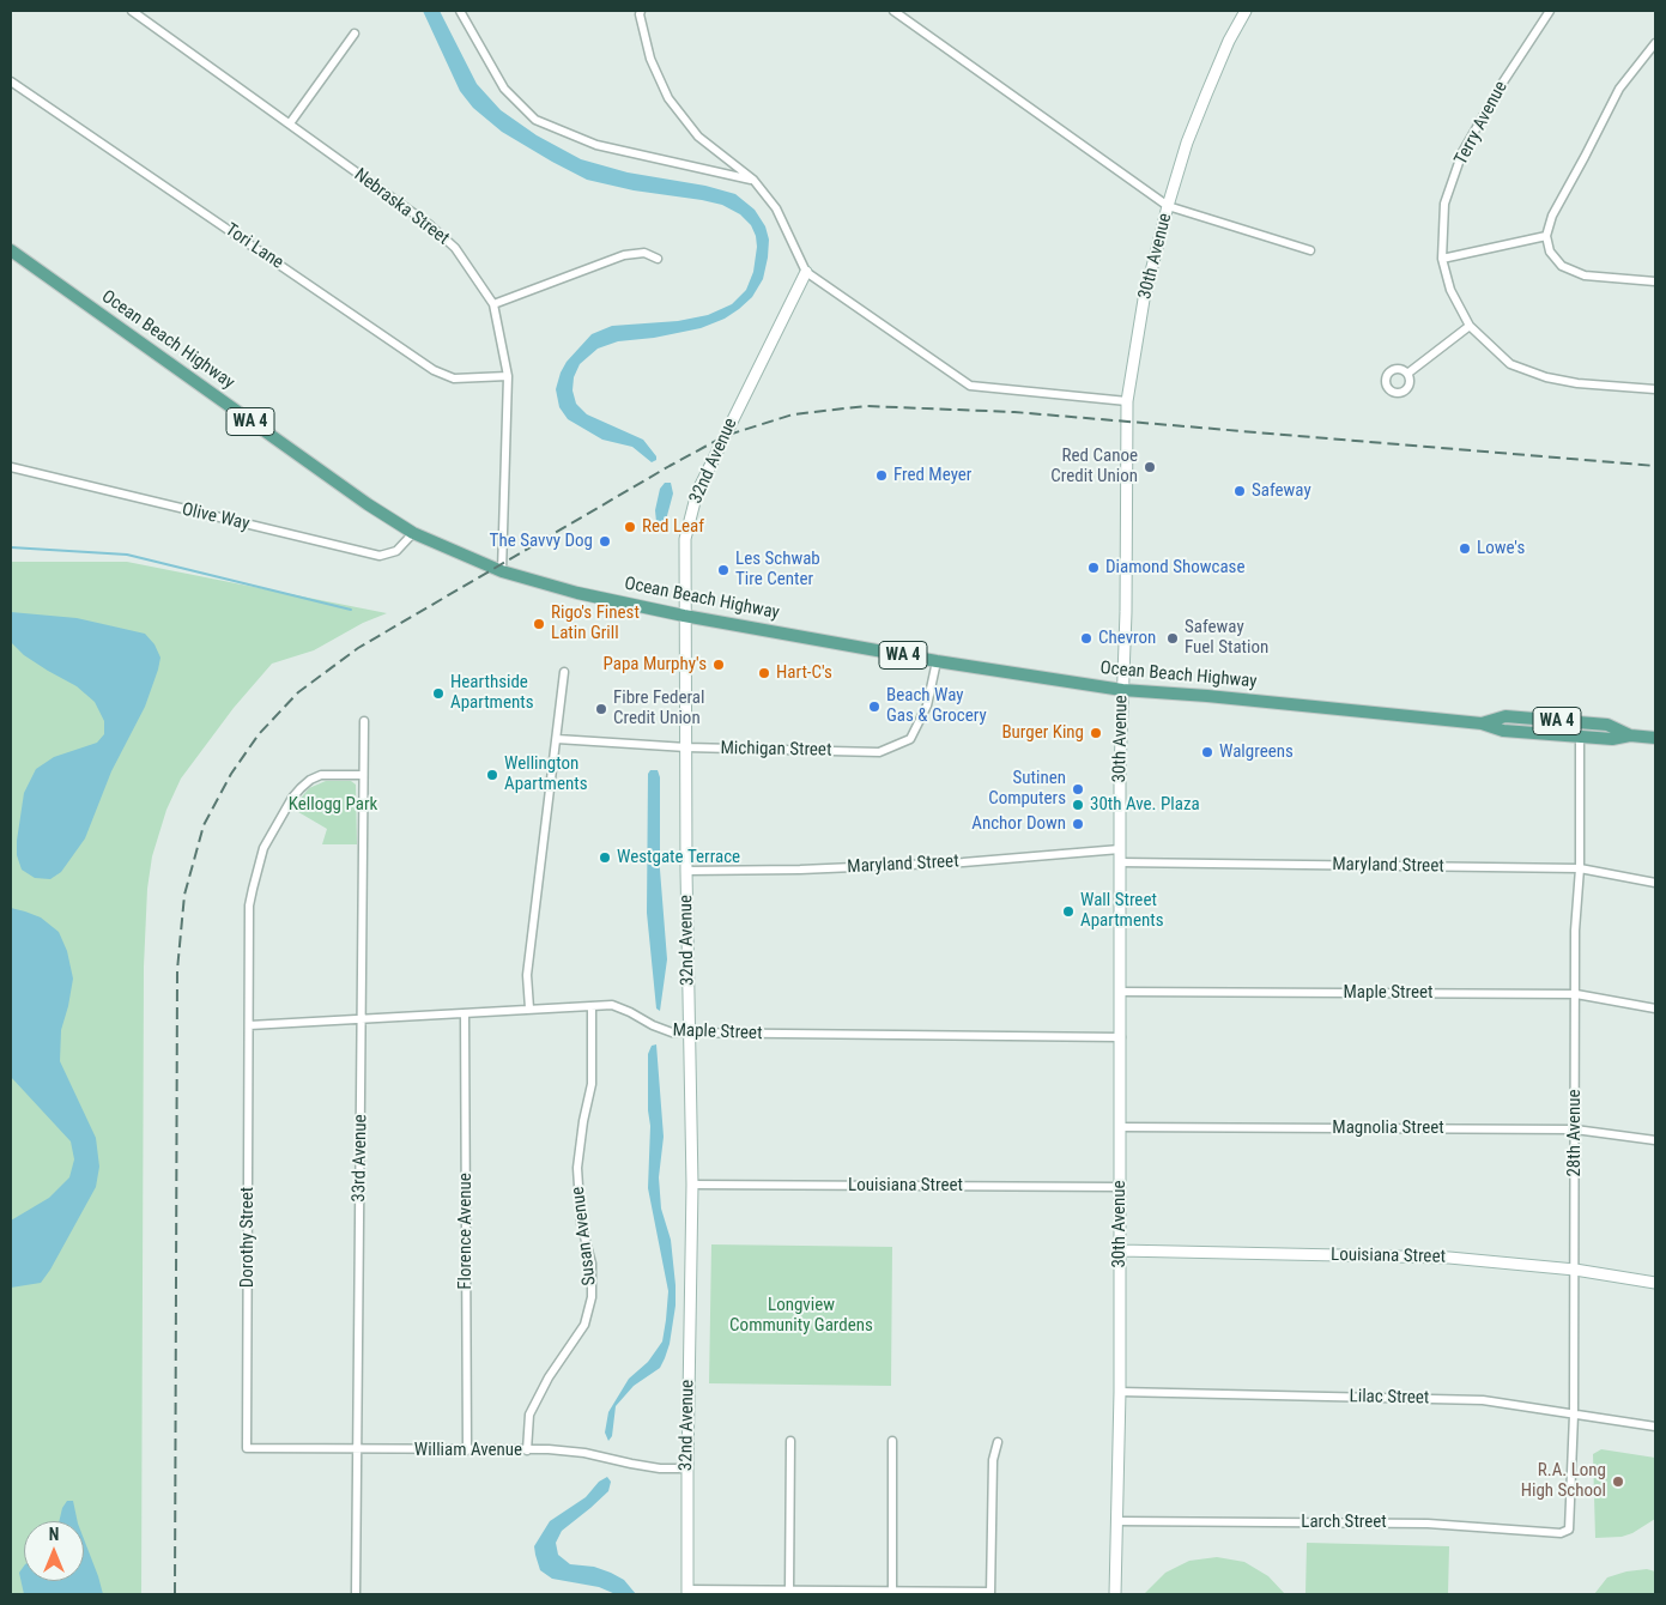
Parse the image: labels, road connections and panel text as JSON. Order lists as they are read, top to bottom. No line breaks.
{"streets":{"main road":["Ocean Beach Highway","WA 4"],"street":["Terry Avenue","Nebraska Street","Tori Lane","30th Avenue","32nd Avenue","Olive Way","Michigan Street","Maryland Street","Maple Street","Magnolia Street","28th Avenue","33rd Avenue","Louisiana Street","Florence Avenue","Susan Avenue","Dorothy Street","Lilac Street","William Avenue","Larch Street"]},"crossings":[["Nebraska Street","Tori Lane"],["Nebraska Street","Ocean Beach Highway"],["30th Avenue","Ocean Beach Highway"],["30th Avenue","Maryland Street"],["30th Avenue","Maple Street"],["30th Avenue","Magnolia Street"],["30th Avenue","Louisiana Street"],["30th Avenue","Lilac Street"],["30th Avenue","Larch Street"],["Ocean Beach Highway","32nd Avenue"],["Ocean Beach Highway","Olive Way"],["Ocean Beach Highway","Michigan Street"],["Ocean Beach Highway","28th Avenue"],["32nd Avenue","Michigan Street"],["32nd Avenue","Maryland Street"],["32nd Avenue","Maple Street"],["32nd Avenue","Louisiana Street"],["32nd Avenue","William Avenue"],["Maryland Street","28th Avenue"],["Maple Street","28th Avenue"],["Maple Street","33rd Avenue"],["Maple Street","Florence Avenue"],["Maple Street","Susan Avenue"],["Maple Street","Dorothy Street"],["Magnolia Street","28th Avenue"],["28th Avenue","Louisiana Street"],["28th Avenue","Lilac Street"],["28th Avenue","Larch Street"],["33rd Avenue","Dorothy Street"],["33rd Avenue","William Avenue"],["Florence Avenue","William Avenue"],["Susan Avenue","William Avenue"],["Dorothy Street","William Avenue"]],"parks":["Kellogg Park","Longview Community Gardens"],"places":["Red Canoe Credit Union","Fred Meyer","Safeway","Red Leaf","The Savvy Dog","Lowe's","Diamond Showcase","Les Schwab Tire Center","Rigo's Finest Latin Grill","Chevron","Safeway Fuel Station","Papa Murphy's","Hart-C's","Hearthside Apartments","Beach Way Gas & Grocery","Fibre Federal Credit Union","Burger King","Walgreens","Wellington Apartments","Sutinen Computers","30th Ave. Plaza","Anchor Down","Westgate Terrace","Wall Street Apartments","R.A. Long High School"],"north":"top"}
